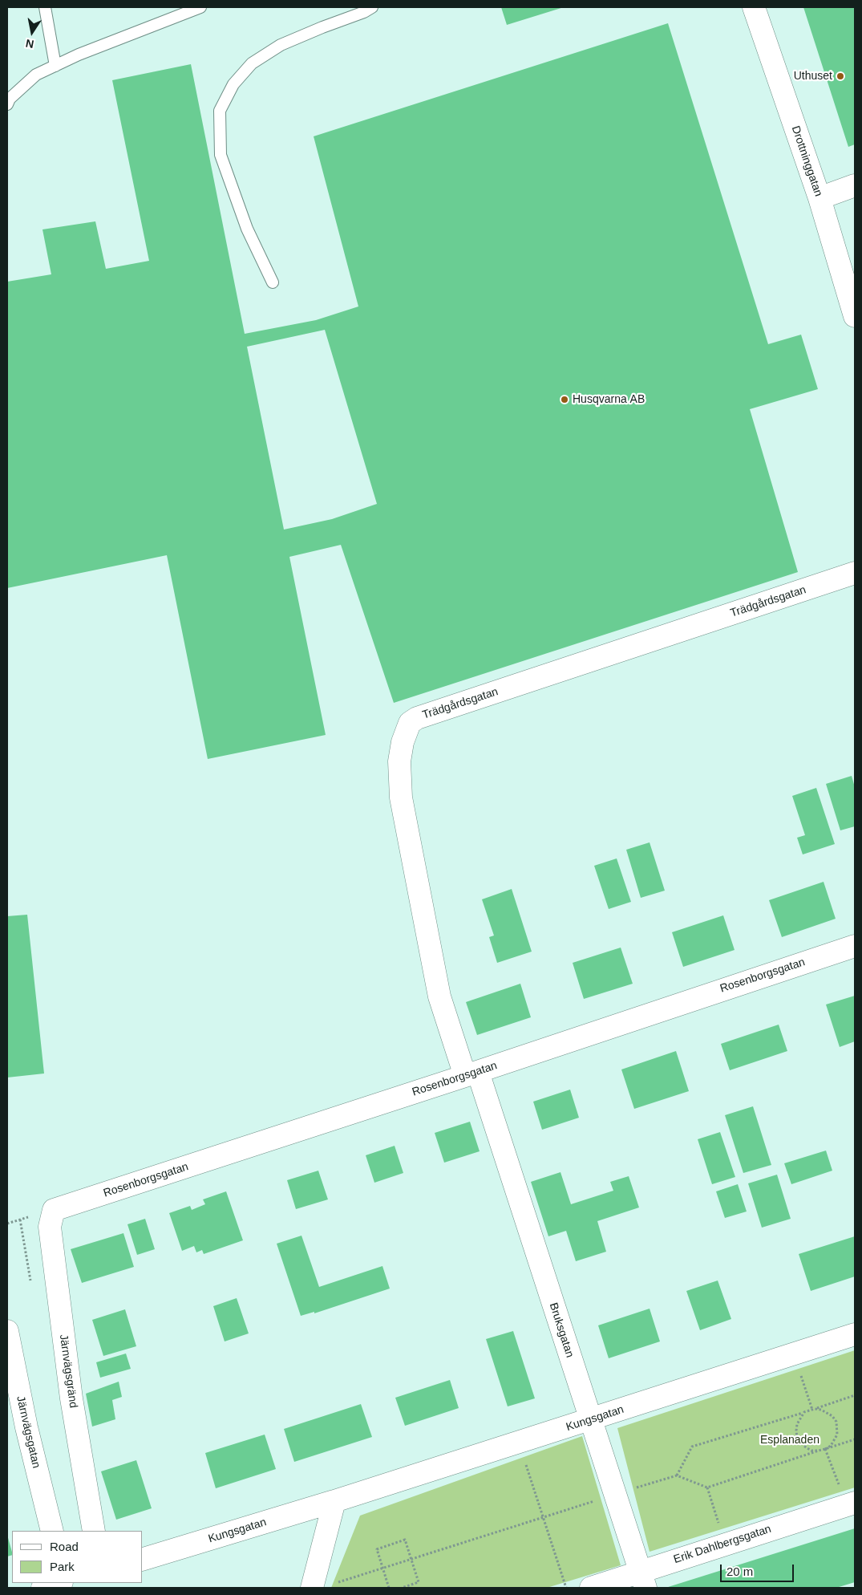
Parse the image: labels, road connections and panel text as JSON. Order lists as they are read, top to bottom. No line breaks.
{"streets":{"street":["Drottninggatan","Trädgårdsgatan","Rosenborgsgatan","Bruksgatan","Järnvägsgränd","Kungsgatan","Järnvägsgatan","Erik Dahlbergsgatan"]},"crossings":[["Trädgårdsgatan","Rosenborgsgatan"],["Trädgårdsgatan","Bruksgatan"],["Rosenborgsgatan","Bruksgatan"],["Rosenborgsgatan","Järnvägsgränd"],["Bruksgatan","Kungsgatan"],["Bruksgatan","Erik Dahlbergsgatan"]],"parks":["Esplanaden"],"places":["Uthuset","Husqvarna AB"],"legend":["Road","Park"],"scale_bar":"20 m","north":"bottom"}
